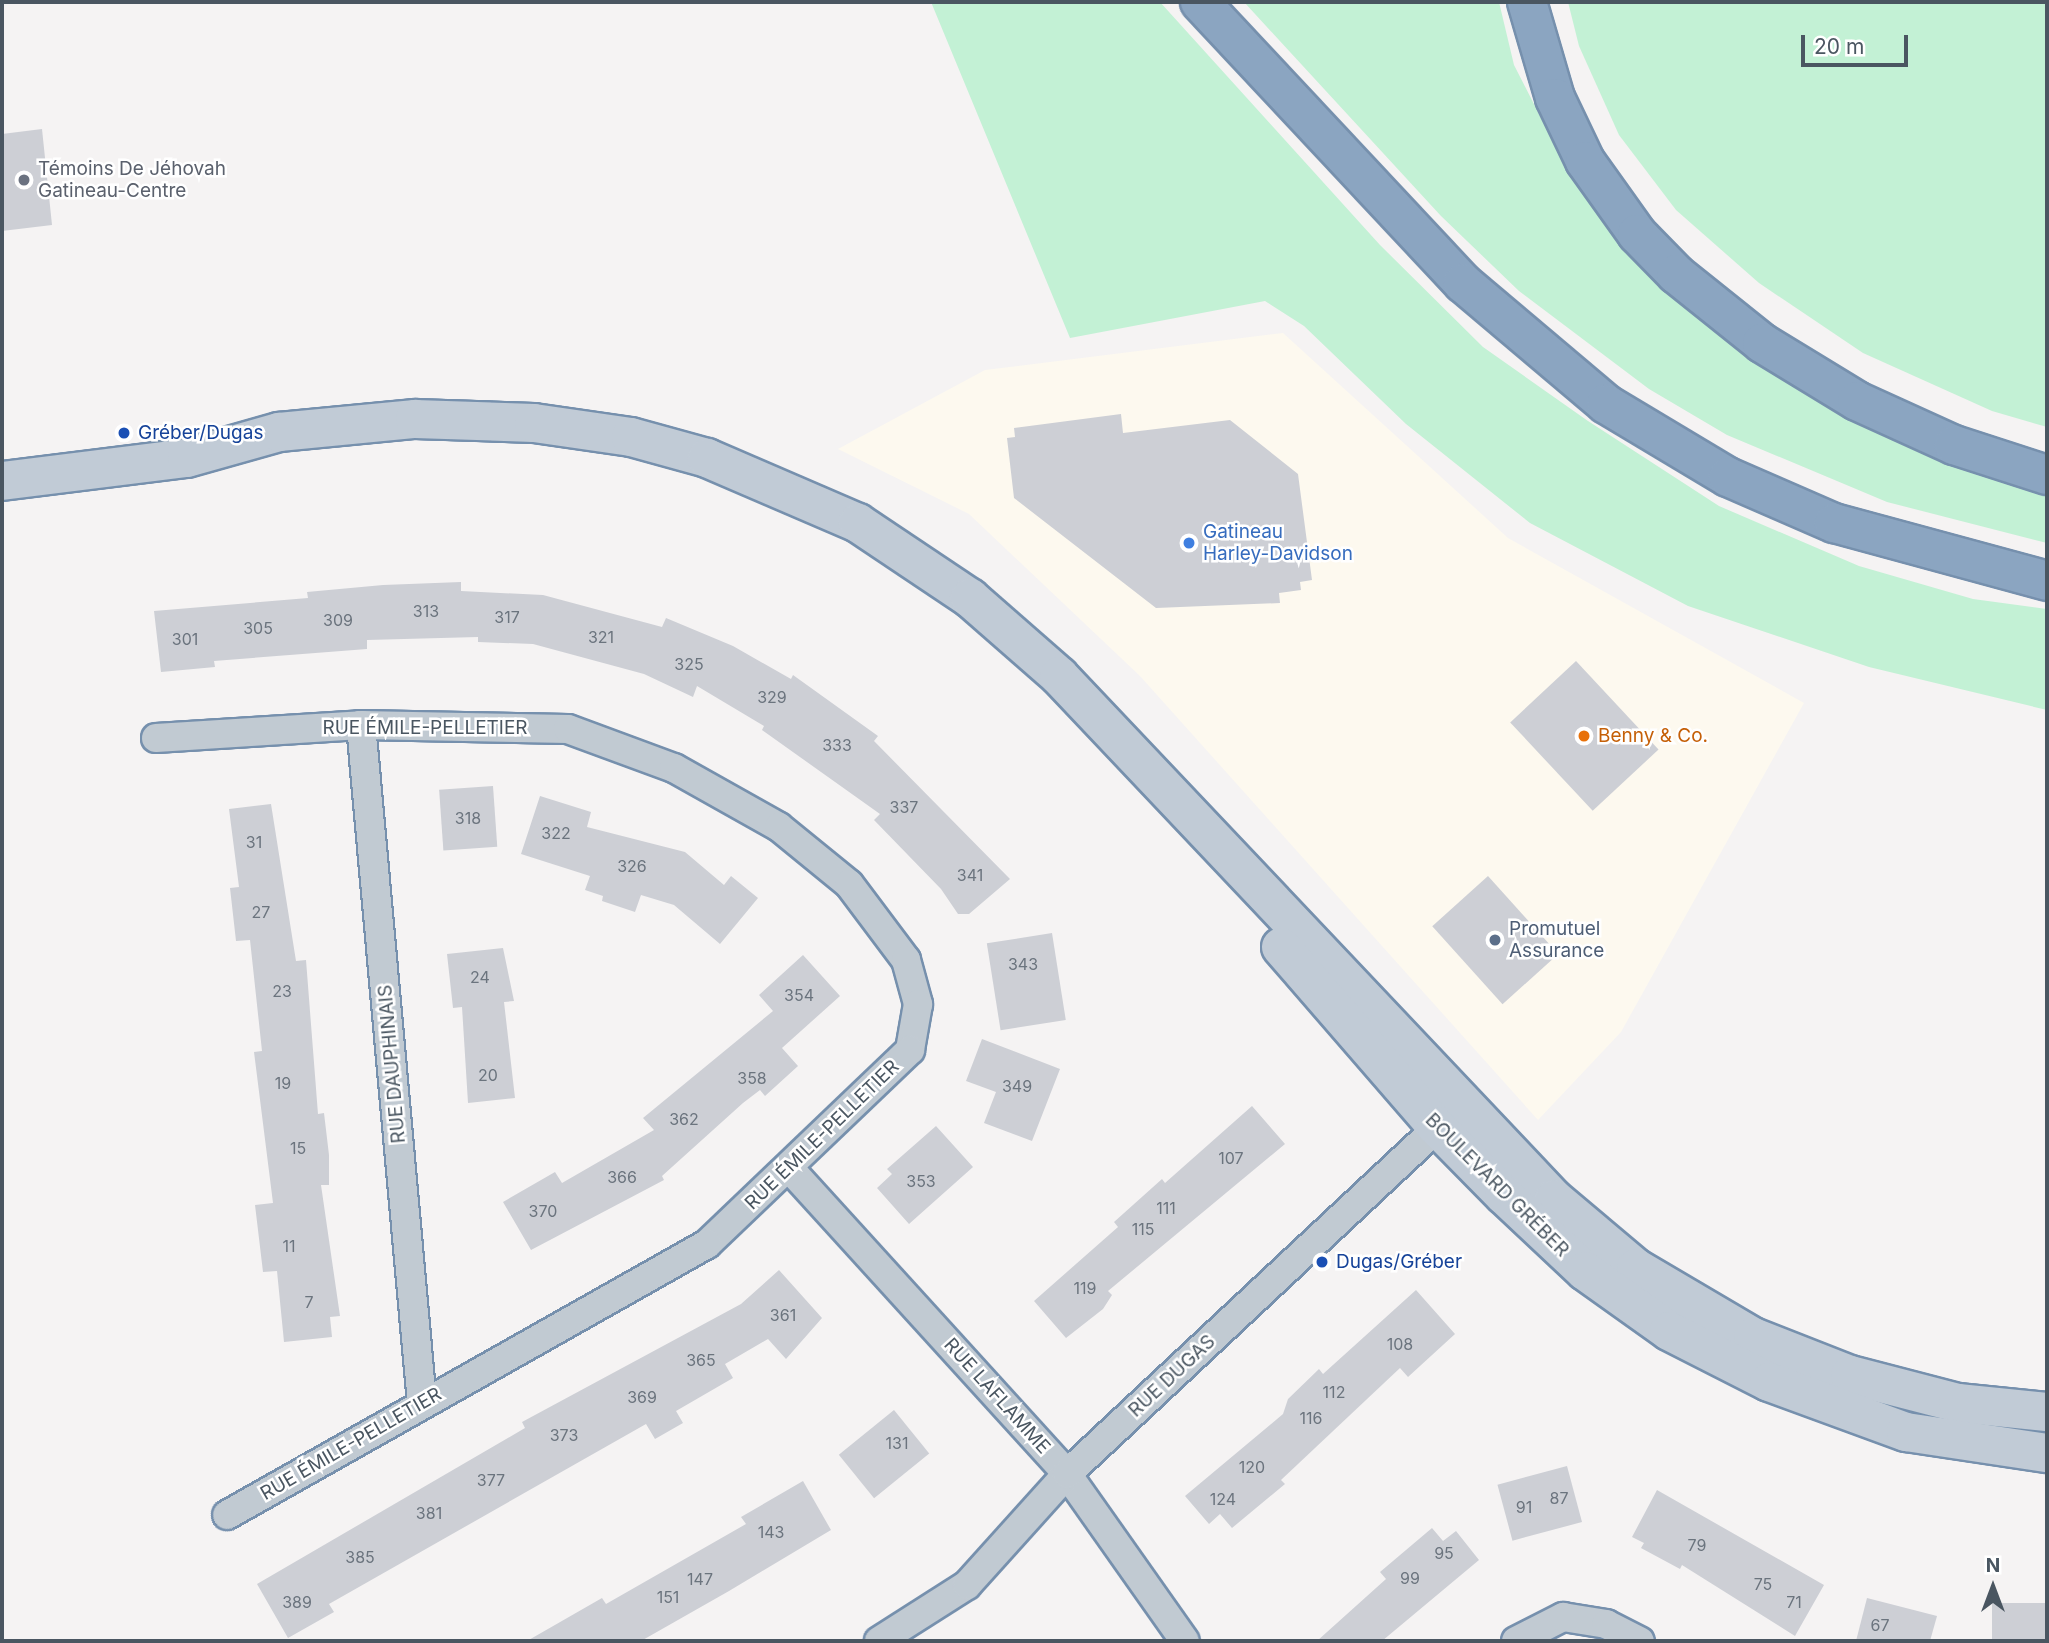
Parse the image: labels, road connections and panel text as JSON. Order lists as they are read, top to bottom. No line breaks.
{"streets":{"street":["RUE ÉMILE-PELLETIER","RUE DAUPHINAIS","BOULEVARD GRÉBER","RUE DUGAS","RUE LAFLAMME"]},"crossings":[["RUE ÉMILE-PELLETIER","RUE DAUPHINAIS"],["RUE ÉMILE-PELLETIER","RUE LAFLAMME"],["BOULEVARD GRÉBER","RUE DUGAS"],["RUE DUGAS","RUE LAFLAMME"]],"places":["Témoins De Jéhovah Gatineau-Centre","Gréber/Dugas","Gatineau Harley-Davidson","Benny & Co.","Promutuel Assurance","Dugas/Gréber"],"house_numbers":["313","317","309","305","321","301","325","329","333","337","318","322","31","326","341","27","343","24","23","354","20","358","19","349","362","15","107","366","353","111","370","115","11","119","7","361","108","365","112","369","116","373","131","120","377","87","124","91","381","143","79","95","385","99","147","75","151","389","71","67"],"scale_bar":"20 m","north":"top"}
